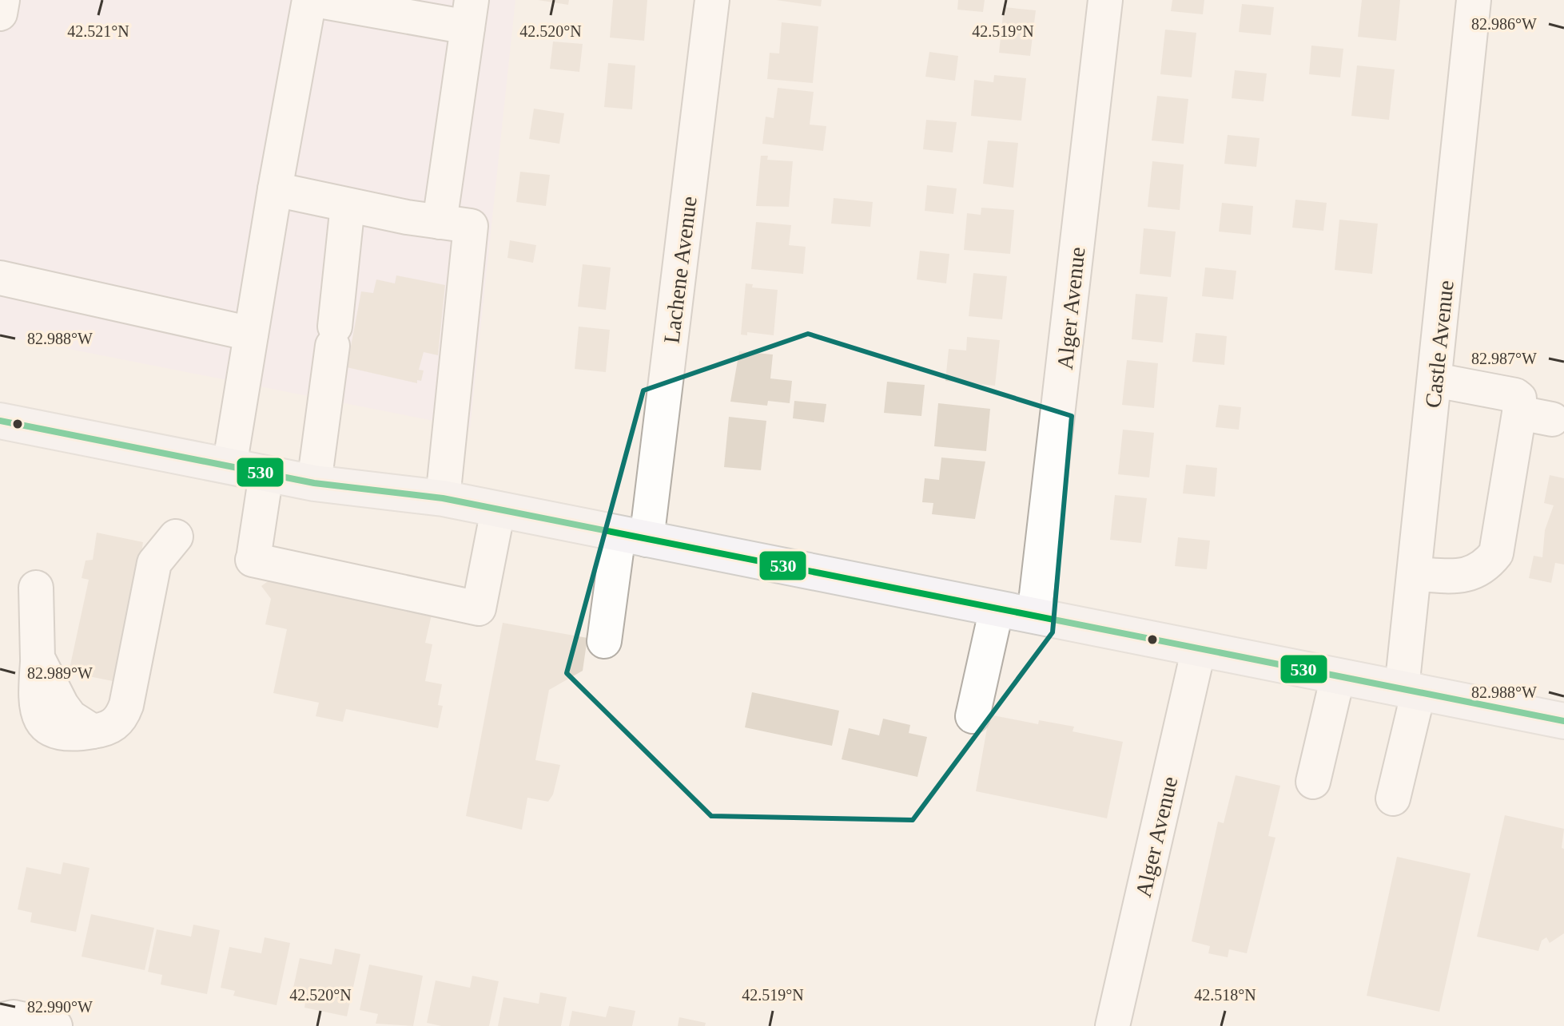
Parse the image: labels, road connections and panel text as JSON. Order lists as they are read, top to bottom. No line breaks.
{"streets":{"street":["Lachene Avenue","Alger Avenue","Castle Avenue"]},"lines":["transit line 530"],"coordinates":["82.986°W","42.521°N","42.520°N","42.519°N","82.988°W","82.987°W","82.989°W","42.518°N","82.990°W"]}
